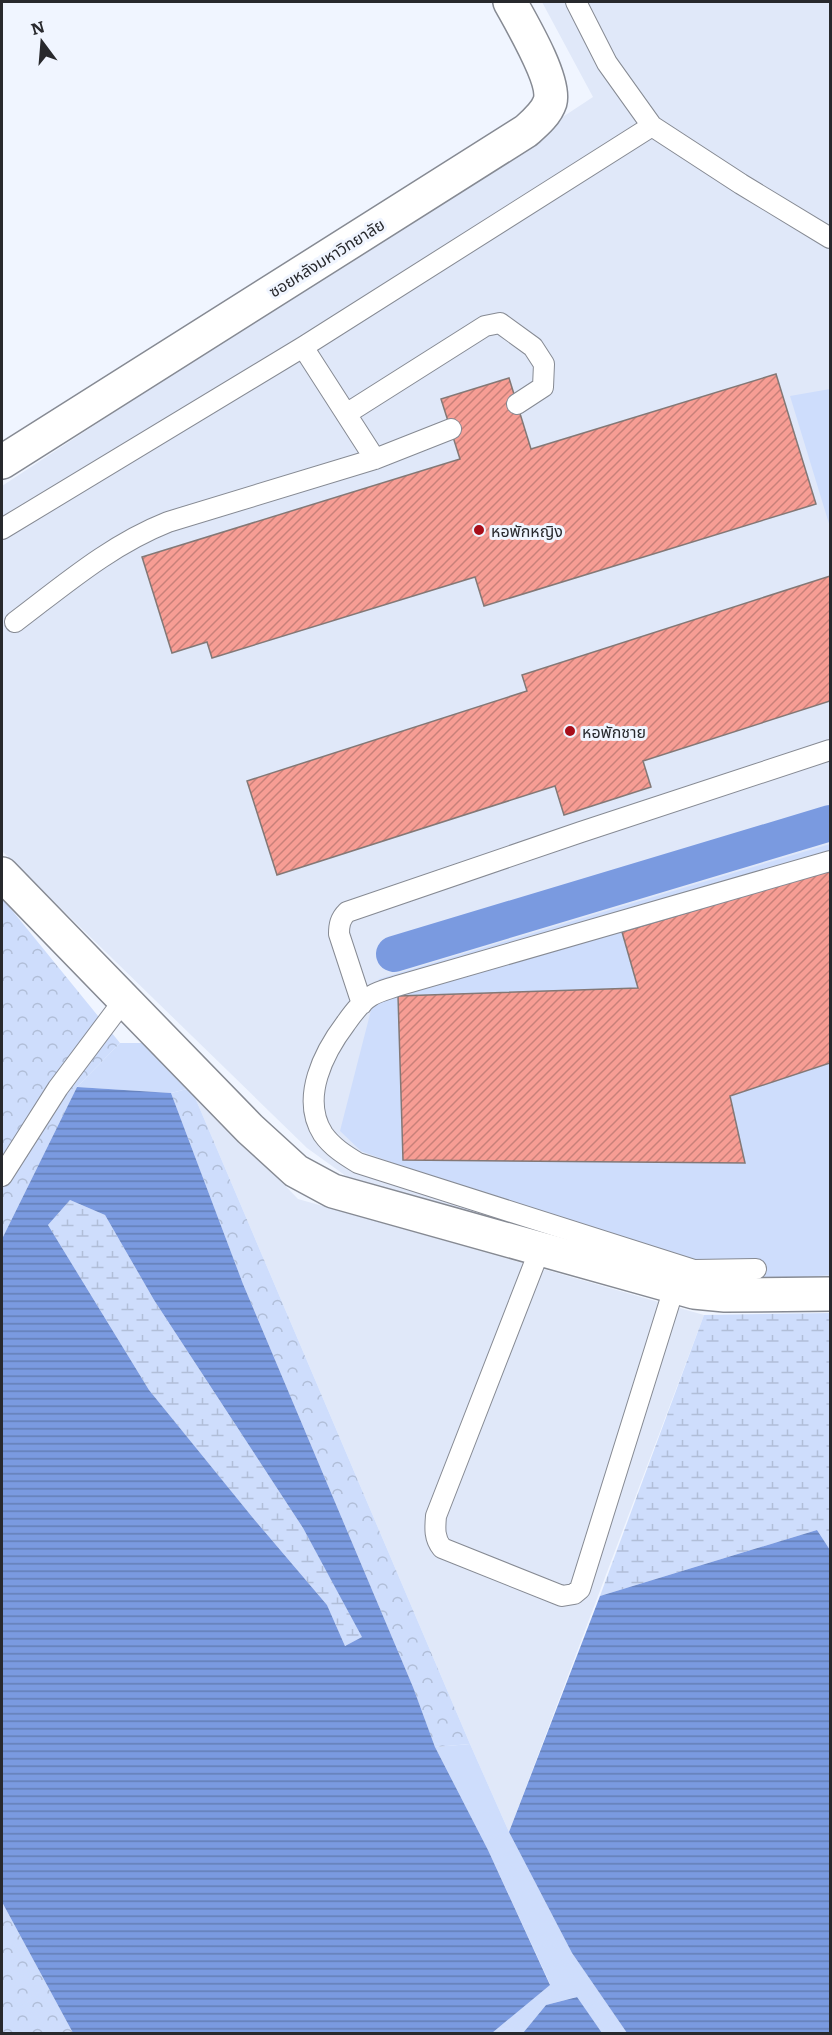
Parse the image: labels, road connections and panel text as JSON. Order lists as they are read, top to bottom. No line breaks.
{"streets":{"street":["ซอยหลังมหาวิทยาลัย"]},"places":["หอพักหญิง","หอพักชาย"],"north":"top"}
